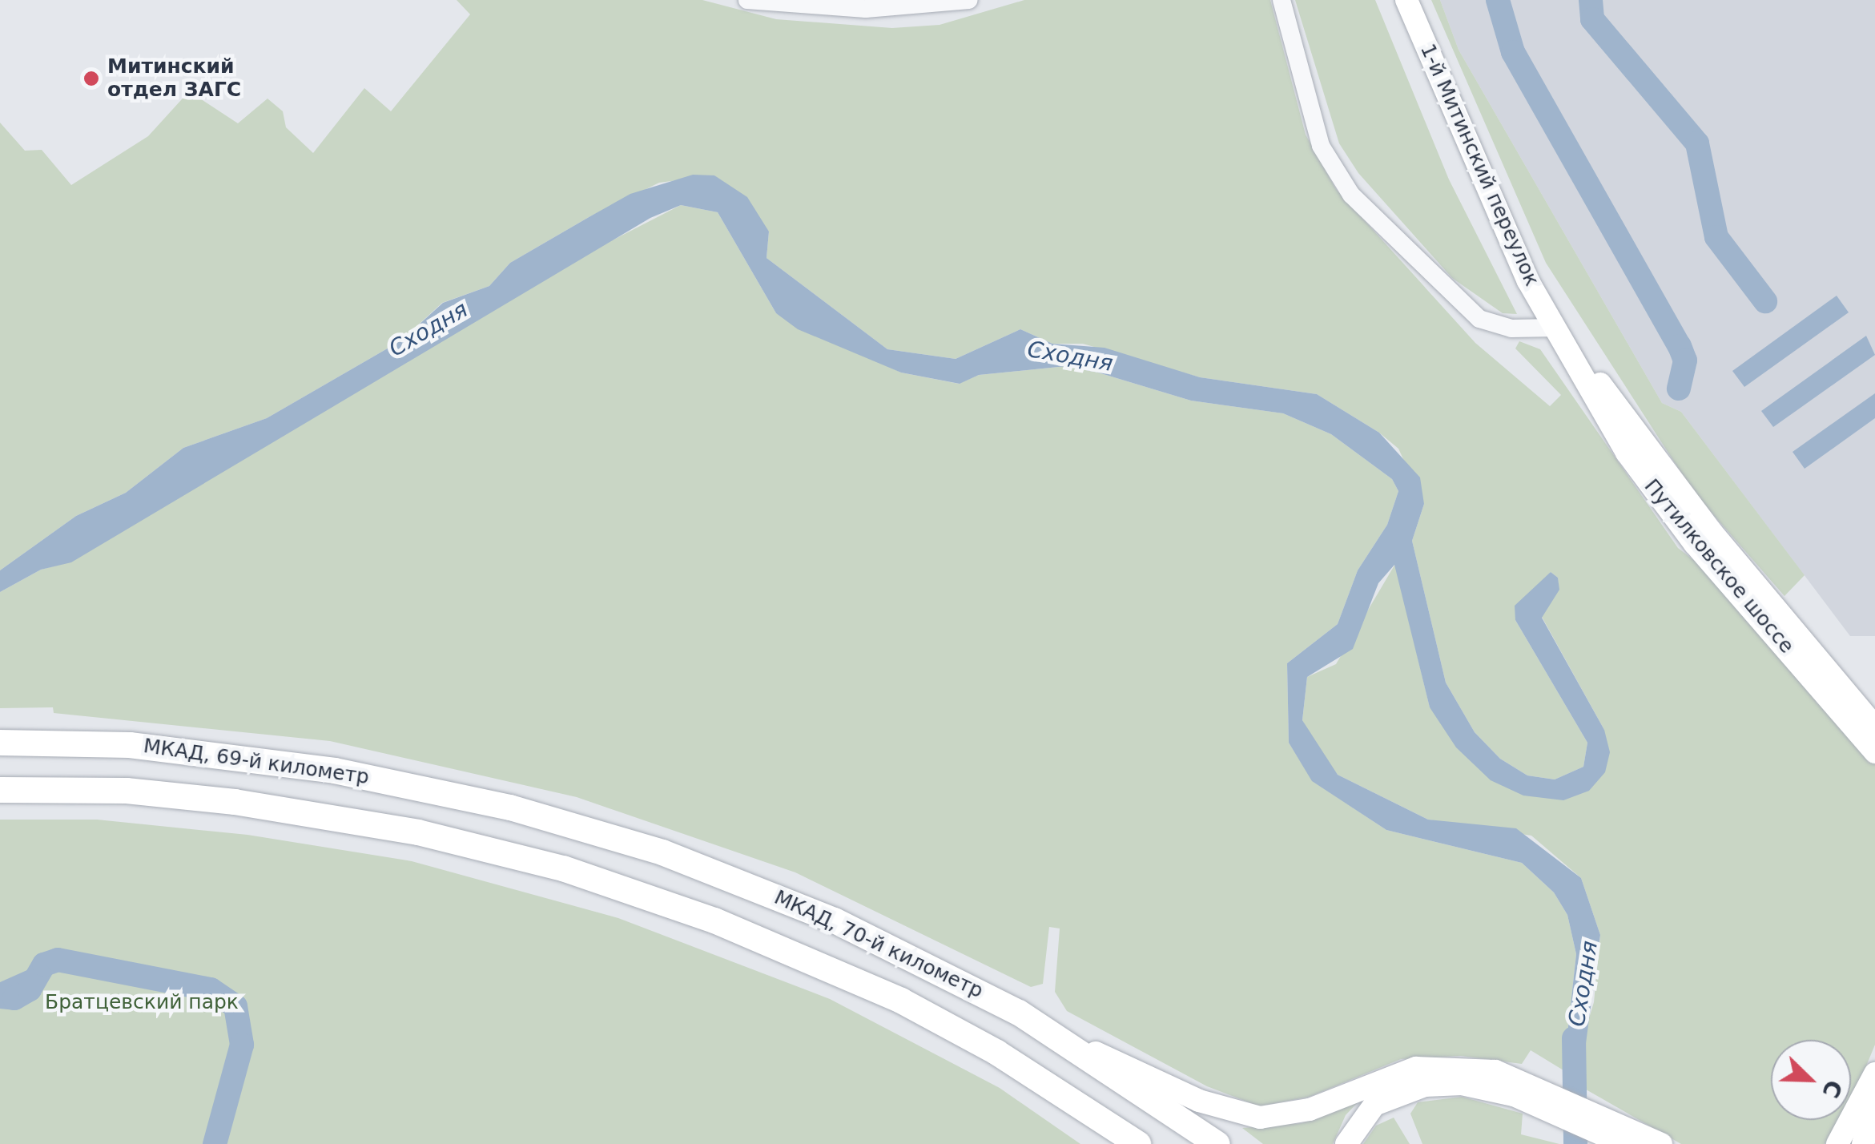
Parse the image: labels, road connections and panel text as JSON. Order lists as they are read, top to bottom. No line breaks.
{"streets":{"highway":["МКАД, 69-й километр","МКАД, 70-й километр"],"main road":["1-й Митинский переулок","Путилковское шоссе"]},"crossings":[["1-й Митинский переулок","Путилковское шоссе"],["МКАД, 69-й километр","МКАД, 70-й километр"]],"water":["Сходня"],"parks":["Братцевский парк"],"places":["Митинский отдел ЗАГС"],"north":"bottom right"}
